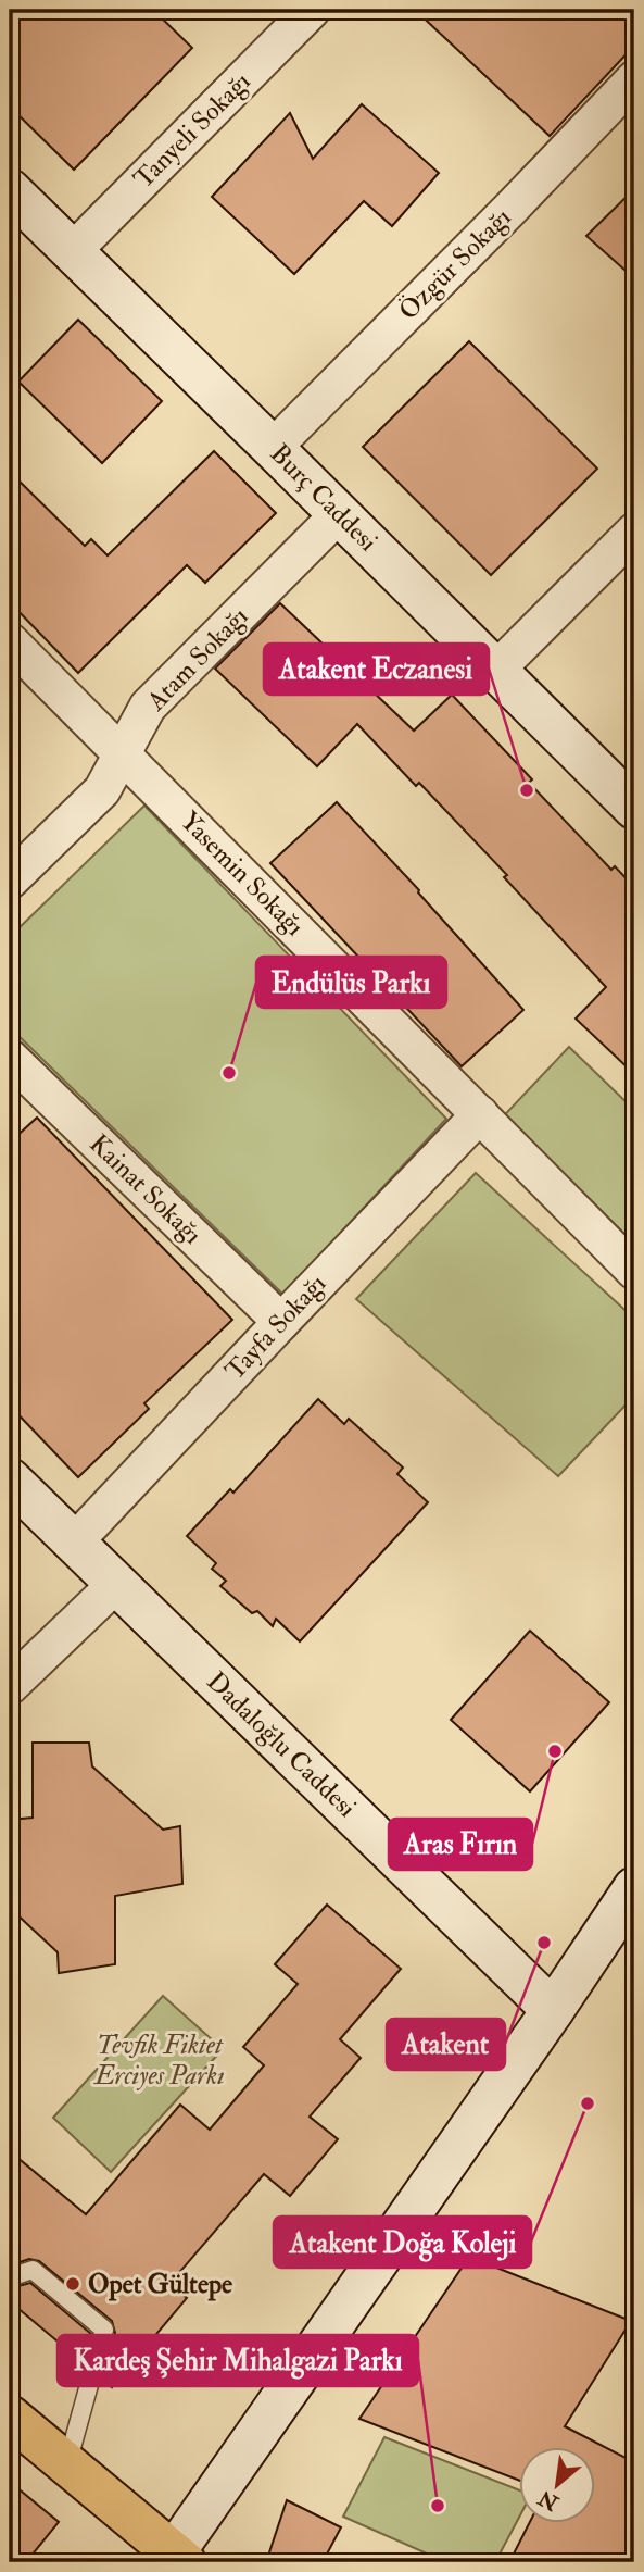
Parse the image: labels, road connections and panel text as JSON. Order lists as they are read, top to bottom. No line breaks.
{"streets":{"street":["Tanyeli Sokağı","Özgür Sokağı","Burç Caddesi","Atam Sokağı","Yasemin Sokağı","Kainat Sokağı","Tayfa Sokağı","Dadaloğlu Caddesi"]},"crossings":[["Tanyeli Sokağı","Burç Caddesi"],["Özgür Sokağı","Burç Caddesi"],["Burç Caddesi","Atam Sokağı"],["Atam Sokağı","Yasemin Sokağı"],["Yasemin Sokağı","Tayfa Sokağı"],["Kainat Sokağı","Tayfa Sokağı"],["Tayfa Sokağı","Dadaloğlu Caddesi"]],"parks":["Tevfik Fiktet Erciyes Parkı"],"places":["Atakent Eczanesi","Endülüs Parkı","Aras Fırın","Atakent","Atakent Doğa Koleji","Opet Gültepe","Kardeş Şehir Mihalgazi Parkı"],"north":"bottom left"}
